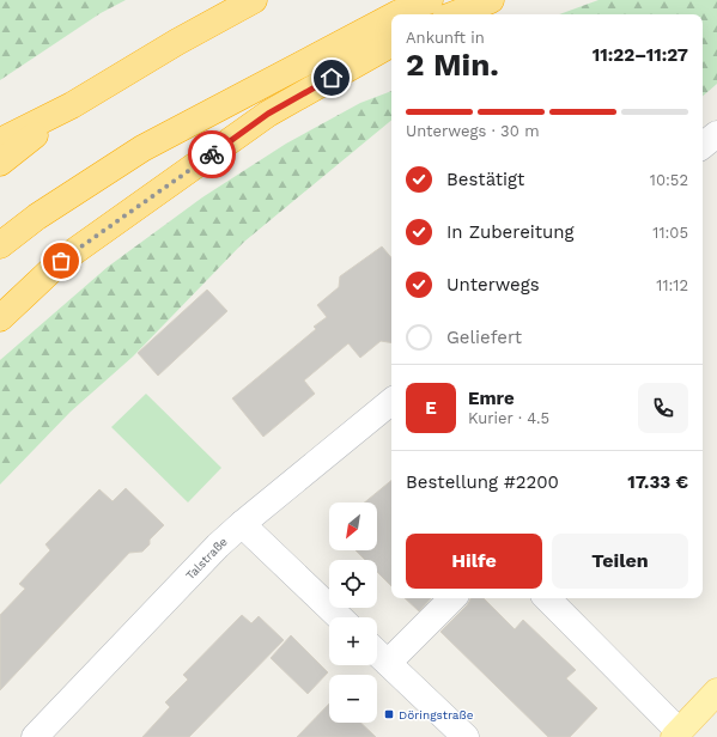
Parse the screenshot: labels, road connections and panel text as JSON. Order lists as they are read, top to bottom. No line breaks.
{"streets":{"street":["Talstraße"]},"places":{"transit":["Döringstraße"]},"north":"bottom left","page":{"heading":["2 Min.","Ankunft in","11:22–11:27"],"panel":["Emre","Kurier · 4.5","Bestellung #2200","17.33 €"],"bar":"Unterwegs · 30 m","list":[["Bestätigt","10:52"],["In Zubereitung","11:05"],["Unterwegs","11:12"],"Geliefert"],"round":"E","map_buttons":["+","−"],"buttons":["Hilfe","Teilen"]}}
